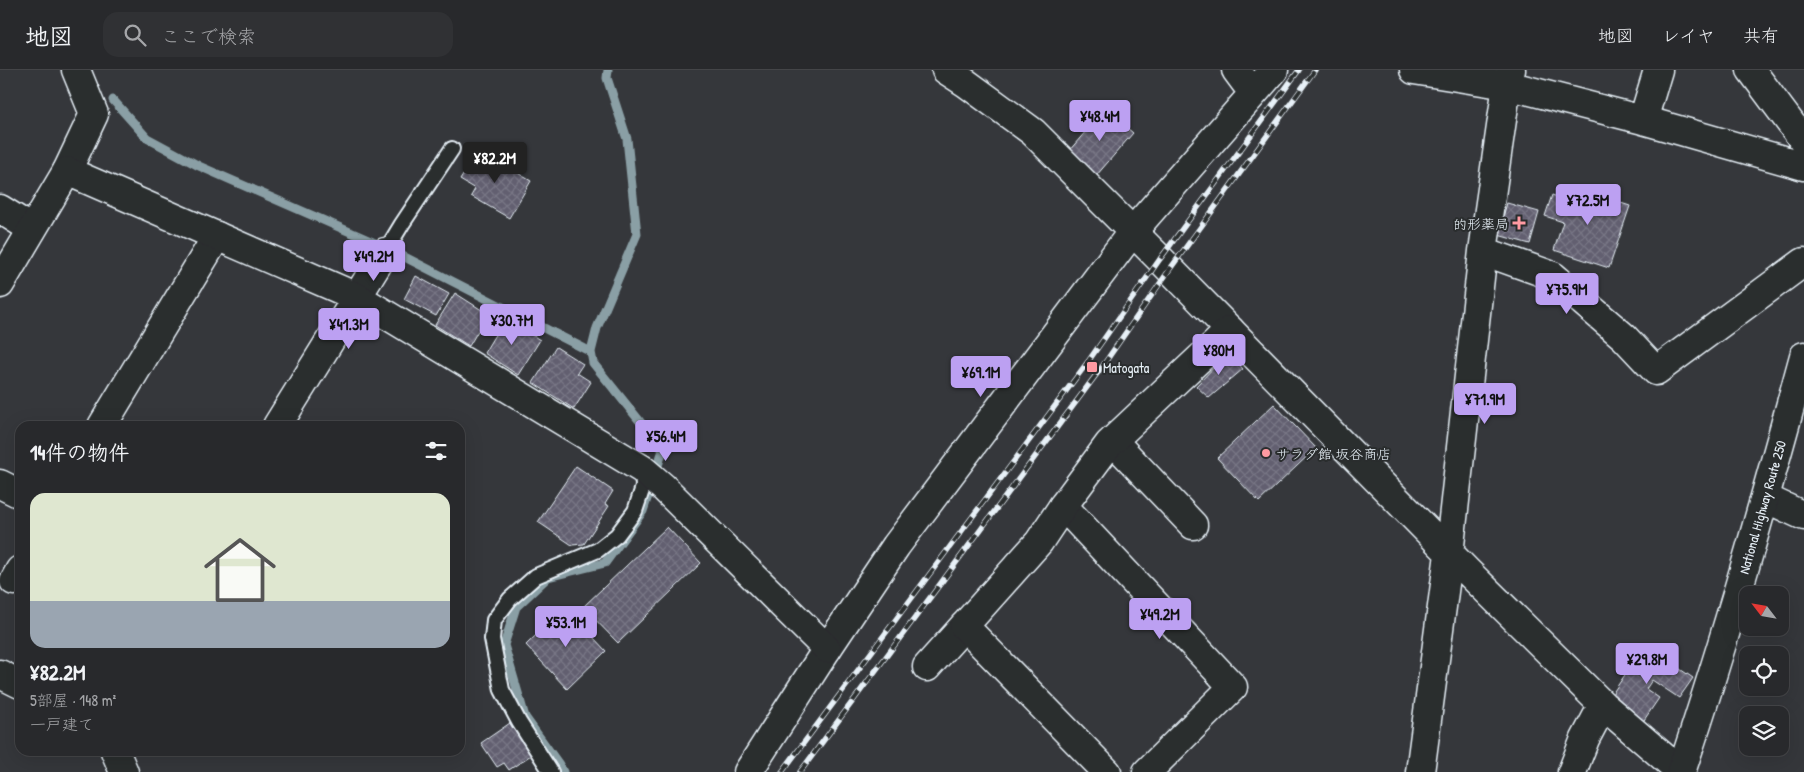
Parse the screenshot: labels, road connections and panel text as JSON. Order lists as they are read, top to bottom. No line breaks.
{"streets":{"main road":["National Highway Route 250"]},"places":{"health":["的形薬局"],"transit":["Matogata"],"other":["サラダ館 坂谷商店"]},"north":"top left","page":{"header":"地図","search":"ここで検索","nav":["地図","レイヤ","共有"],"price":["¥48.4M","¥82.2M","¥72.5M","¥49.2M","¥75.9M","¥30.7M","¥41.3M","¥80M","¥69.1M","¥71.9M","¥56.4M","¥49.2M","¥53.1M","¥29.8M"],"heading":"14件の物件","list":[{"name":"¥82.2M","note":"5部屋 · 148 m² · 一戸建て"}]}}
